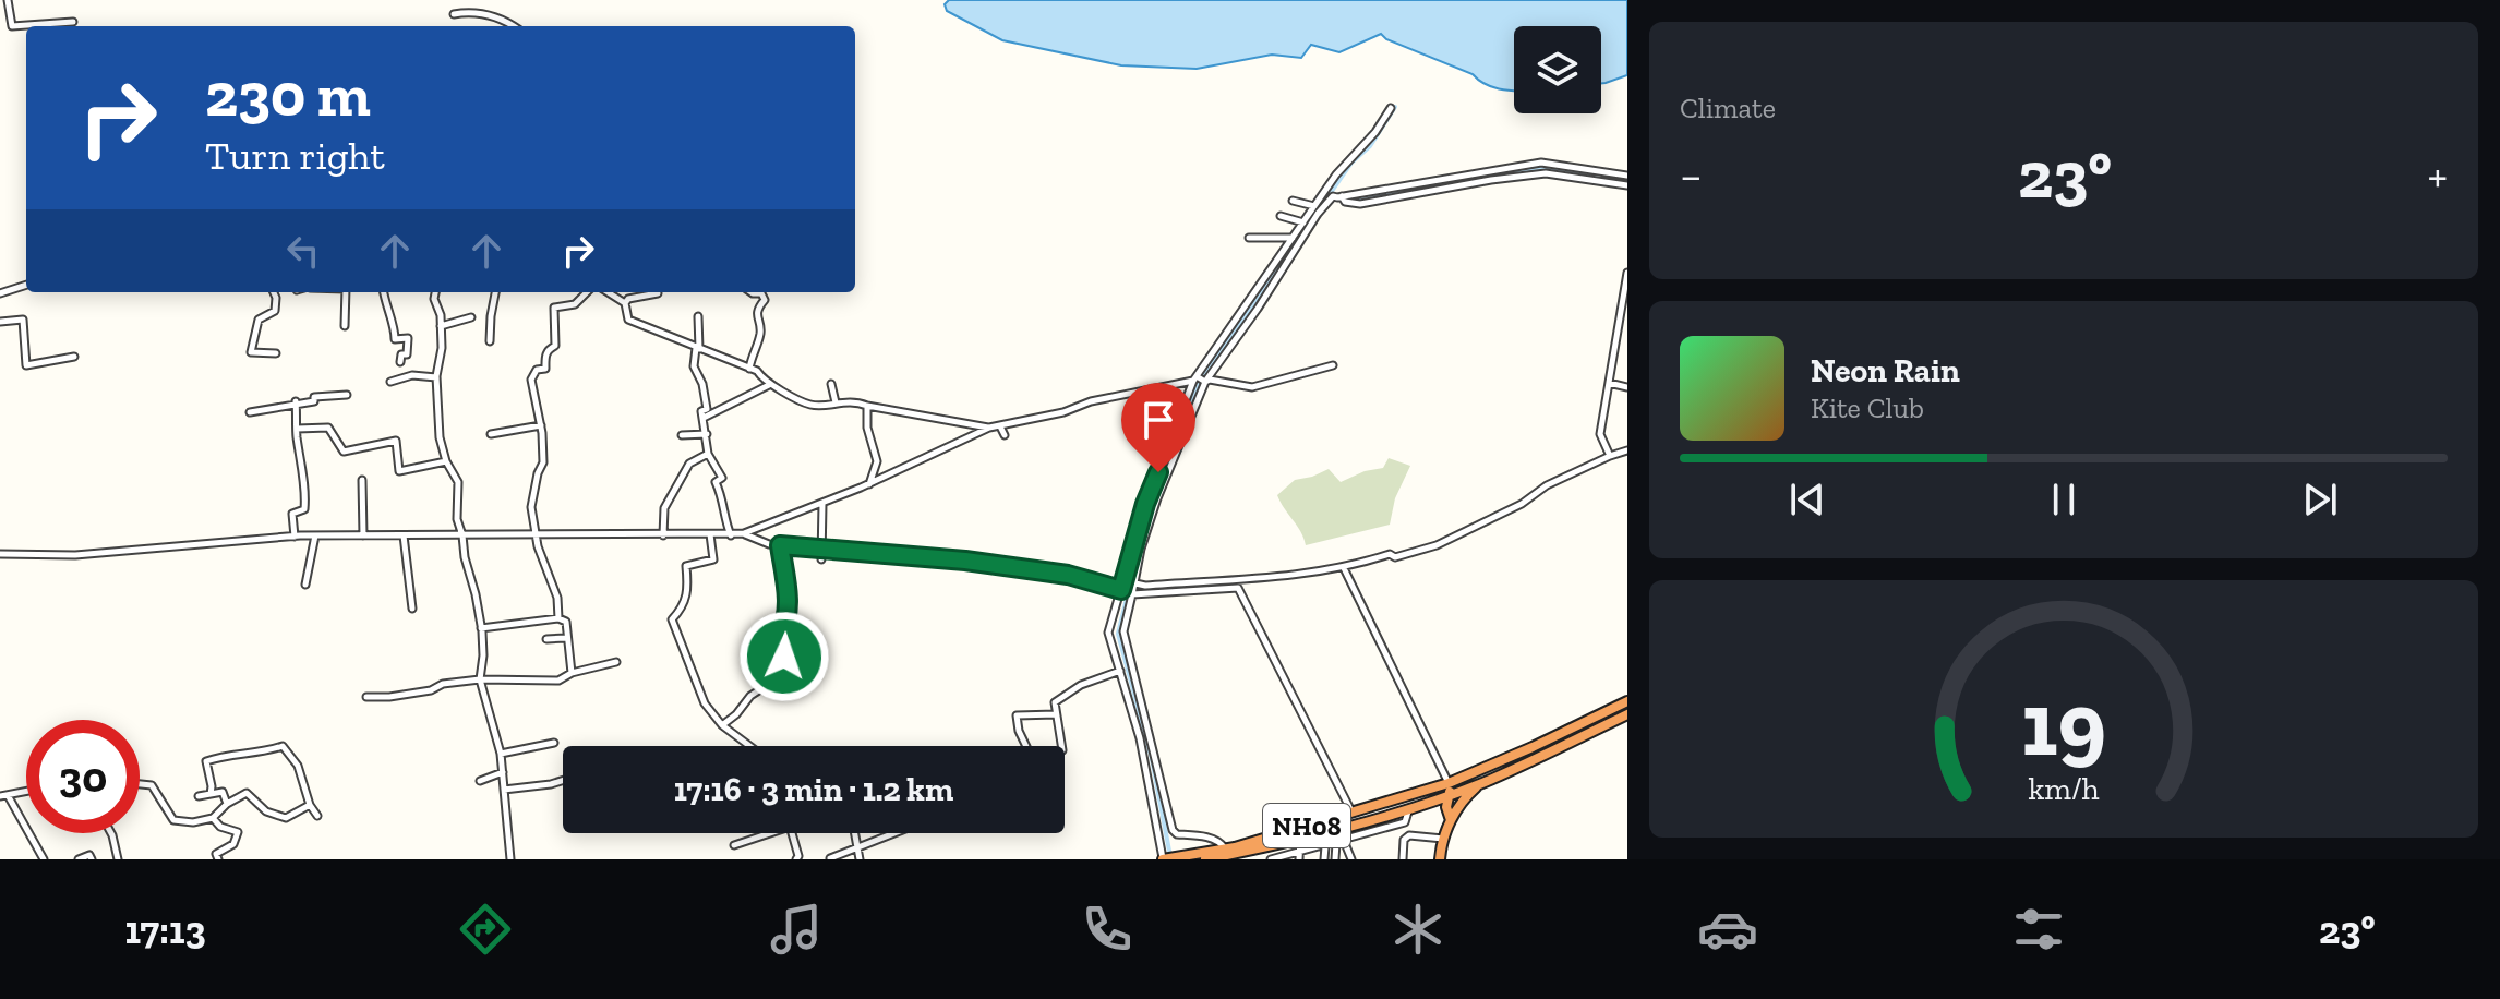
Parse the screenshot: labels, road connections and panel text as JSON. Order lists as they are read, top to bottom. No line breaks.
{"streets":{"highway":["NH08"]},"page":{"tile":"Climate","turn":["230 m","Turn right"],"heat":["−","23°","+"],"song":["Neon Rain","Kite Club"],"limit":"30","trip":"17:16 · 3 min · 1.2 km","tabs":["17:13","23°"],"gauge":["19","km/h"]}}
